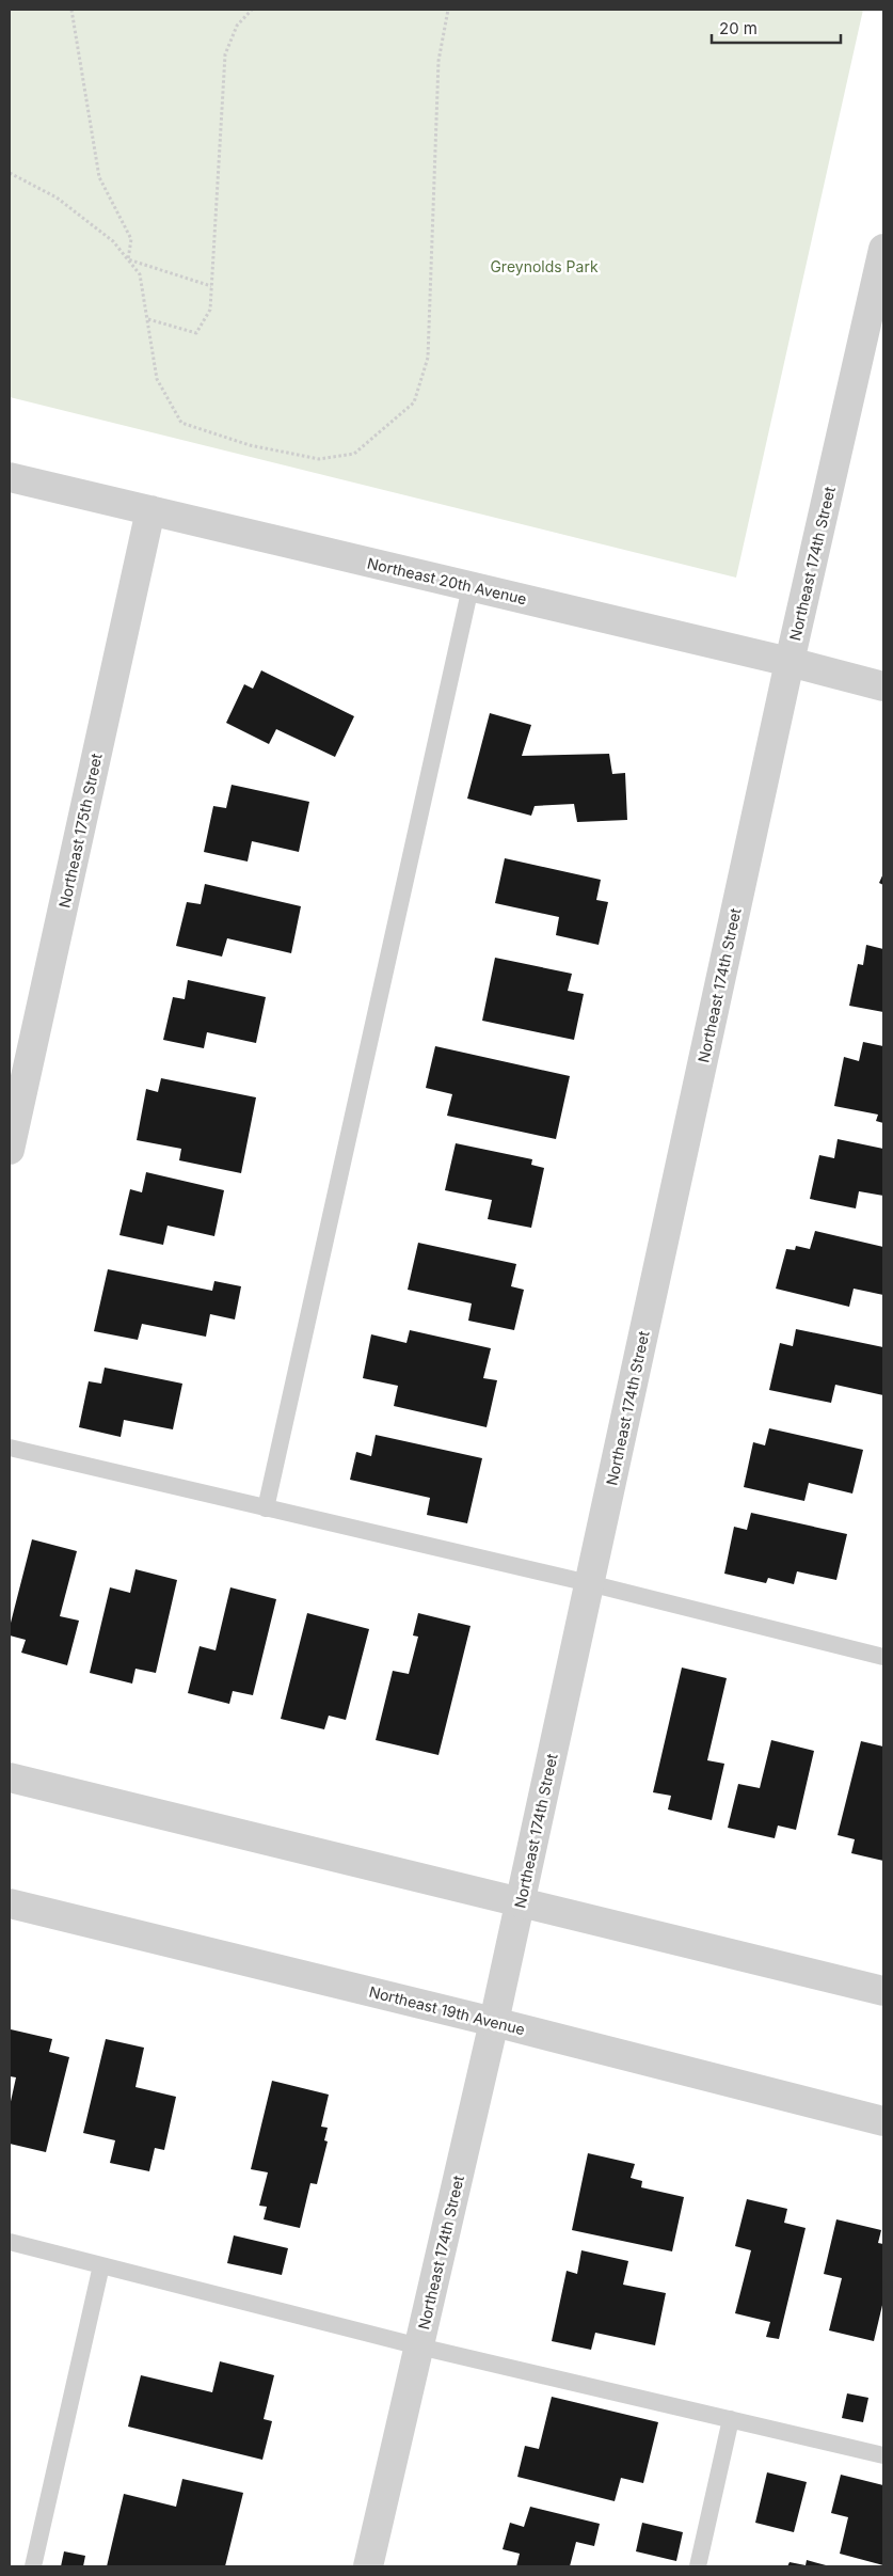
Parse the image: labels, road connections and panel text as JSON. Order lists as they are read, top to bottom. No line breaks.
{"streets":{"street":["Northeast 174th Street","Northeast 20th Avenue","Northeast 175th Street","Northeast 19th Avenue"]},"crossings":[["Northeast 174th Street","Northeast 20th Avenue"],["Northeast 174th Street","Northeast 19th Avenue"],["Northeast 20th Avenue","Northeast 175th Street"]],"parks":["Greynolds Park"],"scale_bar":"20 m"}
